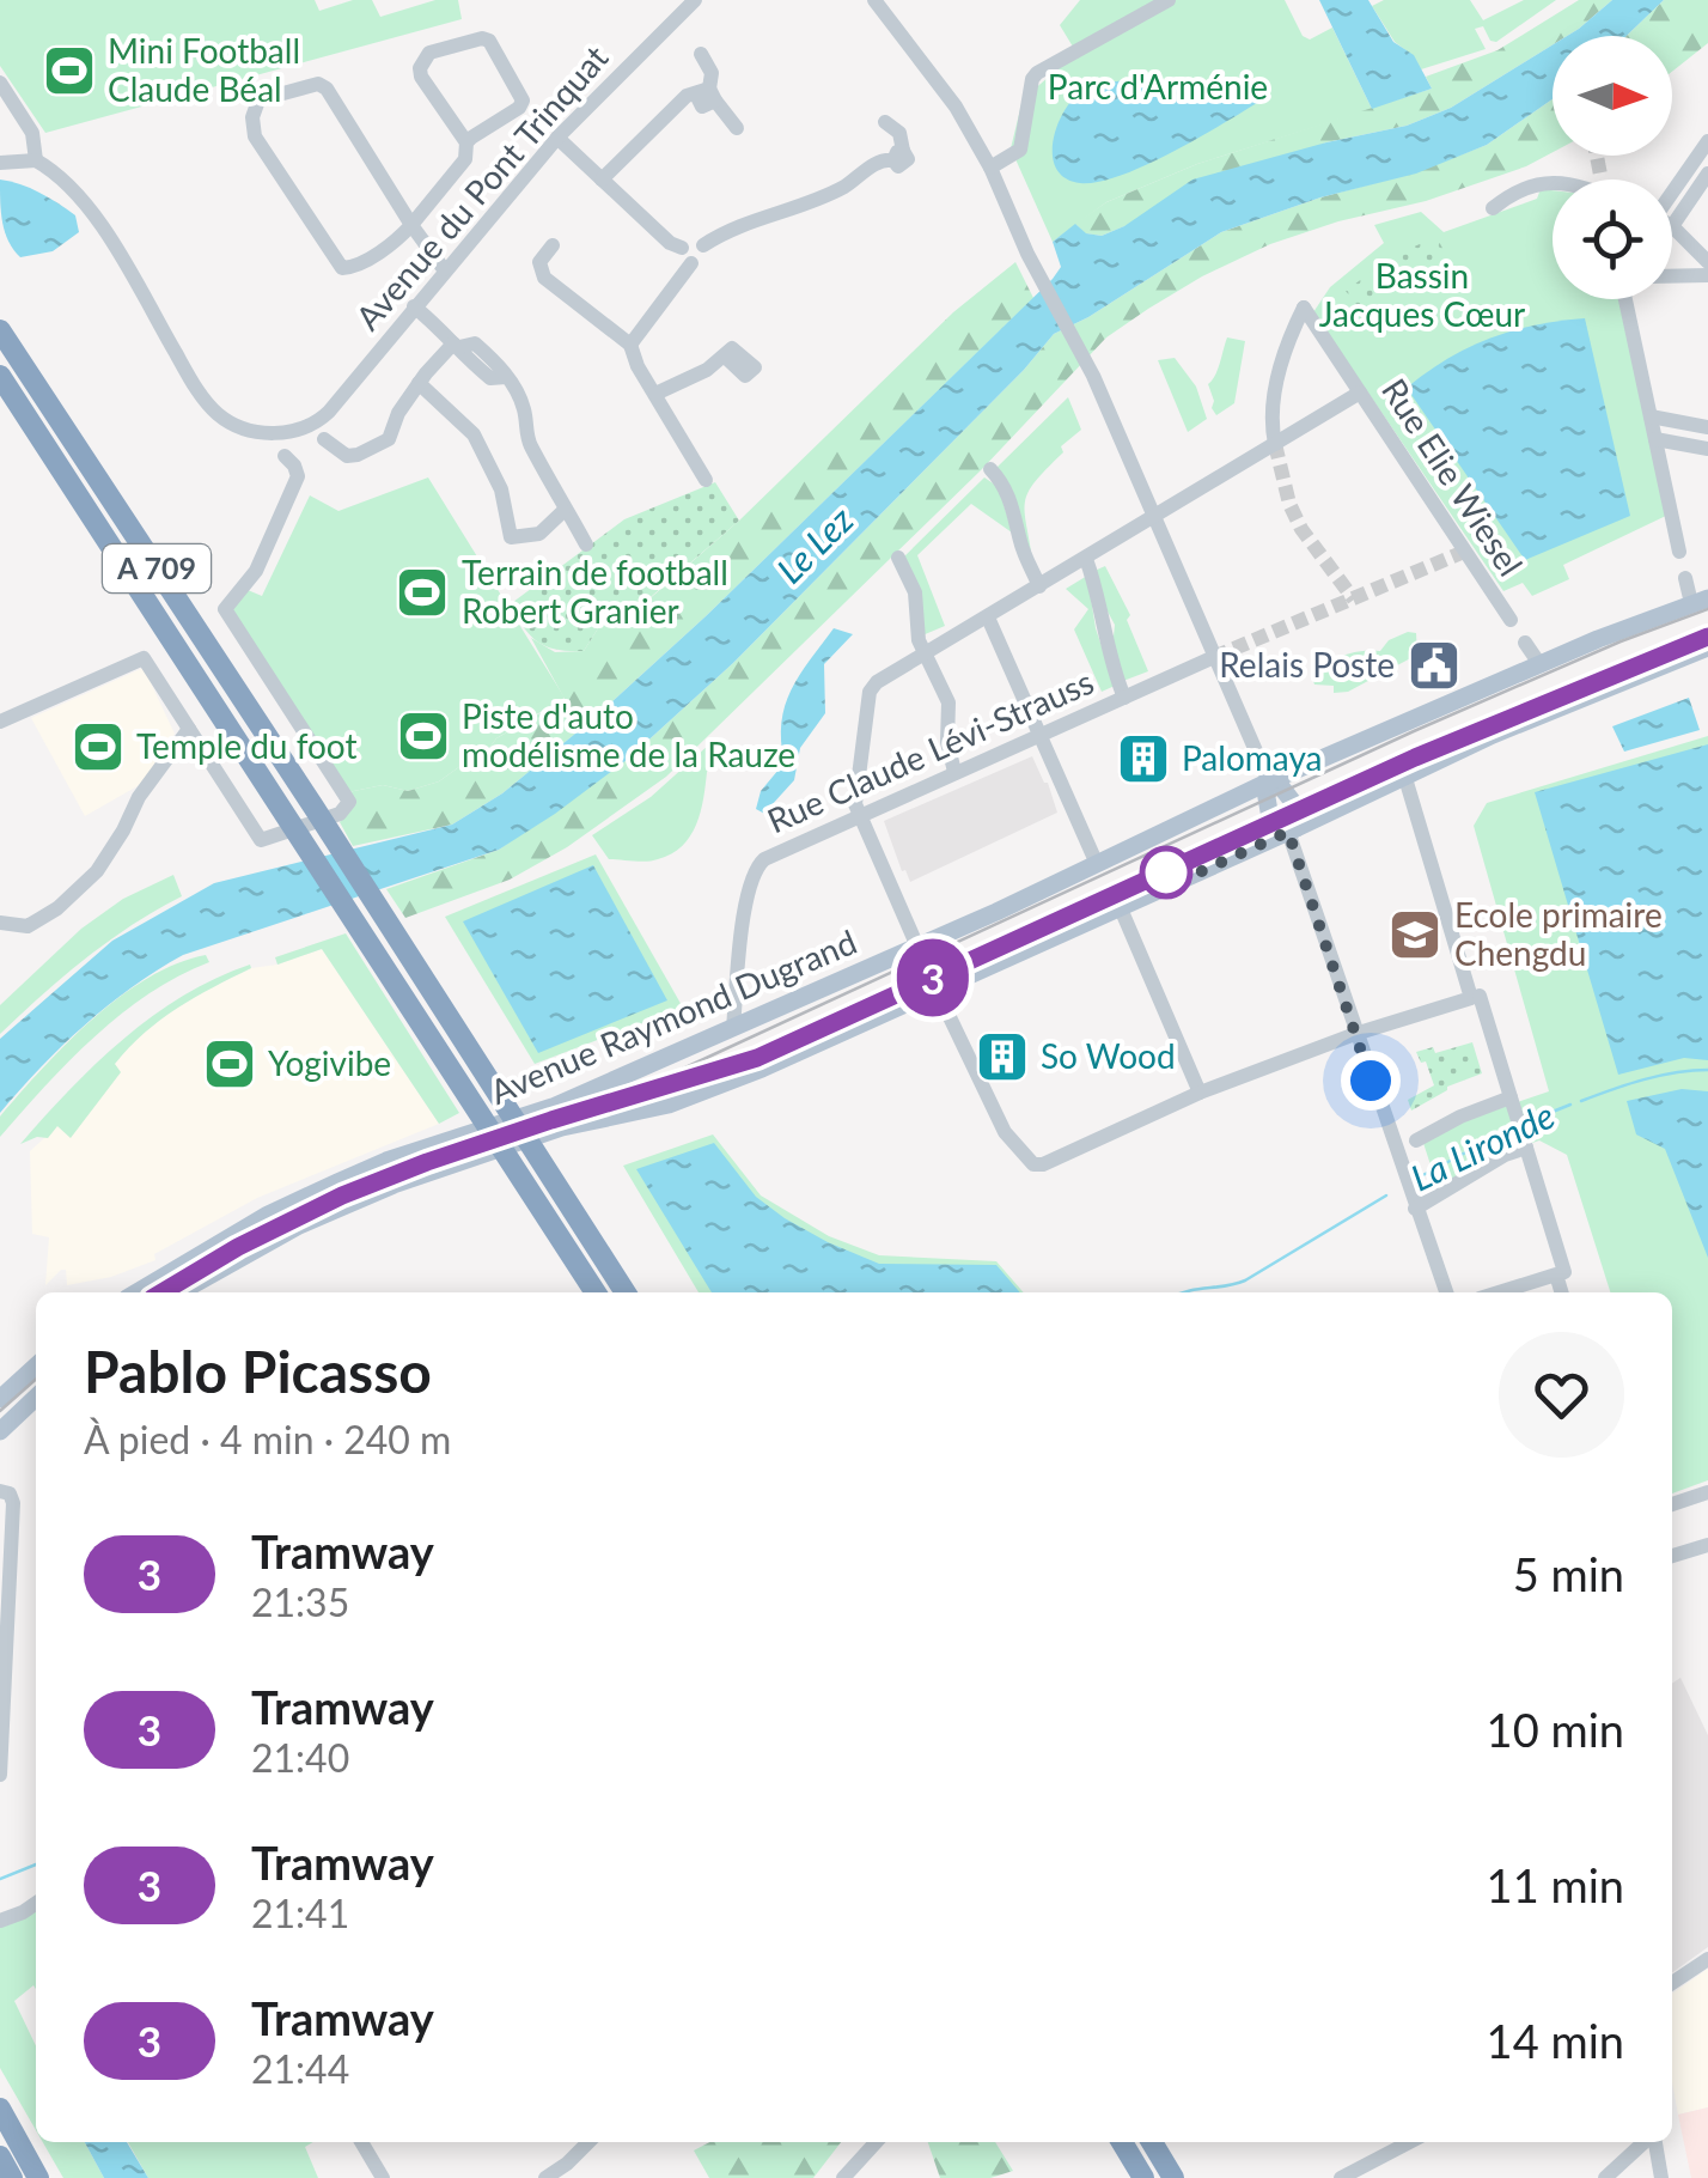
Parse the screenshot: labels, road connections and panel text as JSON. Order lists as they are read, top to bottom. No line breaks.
{"streets":{"highway":["A 709"],"main road":["Avenue Raymond Dugrand"],"street":["Avenue du Pont Trinquat","Rue Elie Wiesel","Rue Claude Lévi-Strauss"]},"crossings":[["Rue Claude Lévi-Strauss","Avenue Raymond Dugrand"]],"water":["Le Lez","La Lironde"],"parks":["Parc d'Arménie","Bassin Jacques Cœur"],"places":{"sports":["Mini Football Claude Béal","Terrain de football Robert Granier","Piste d'auto modélisme de la Rauze","Temple du foot","Yogivibe"],"public building":["Relais Poste"],"building":["Palomaya","So Wood"],"school or university":["Ecole primaire Chengdu"]},"lines":["tram line 3"],"north":"right","page":{"on_map":"3","heading":["Pablo Picasso","À pied · 4 min · 240 m"],"list":[{"mark":"3","name":"Tramway","note":"21:35","value":"5 min"},{"mark":"3","name":"Tramway","note":"21:40","value":"10 min"},{"mark":"3","name":"Tramway","note":"21:41","value":"11 min"},{"mark":"3","name":"Tramway","note":"21:44","value":"14 min"}]}}
